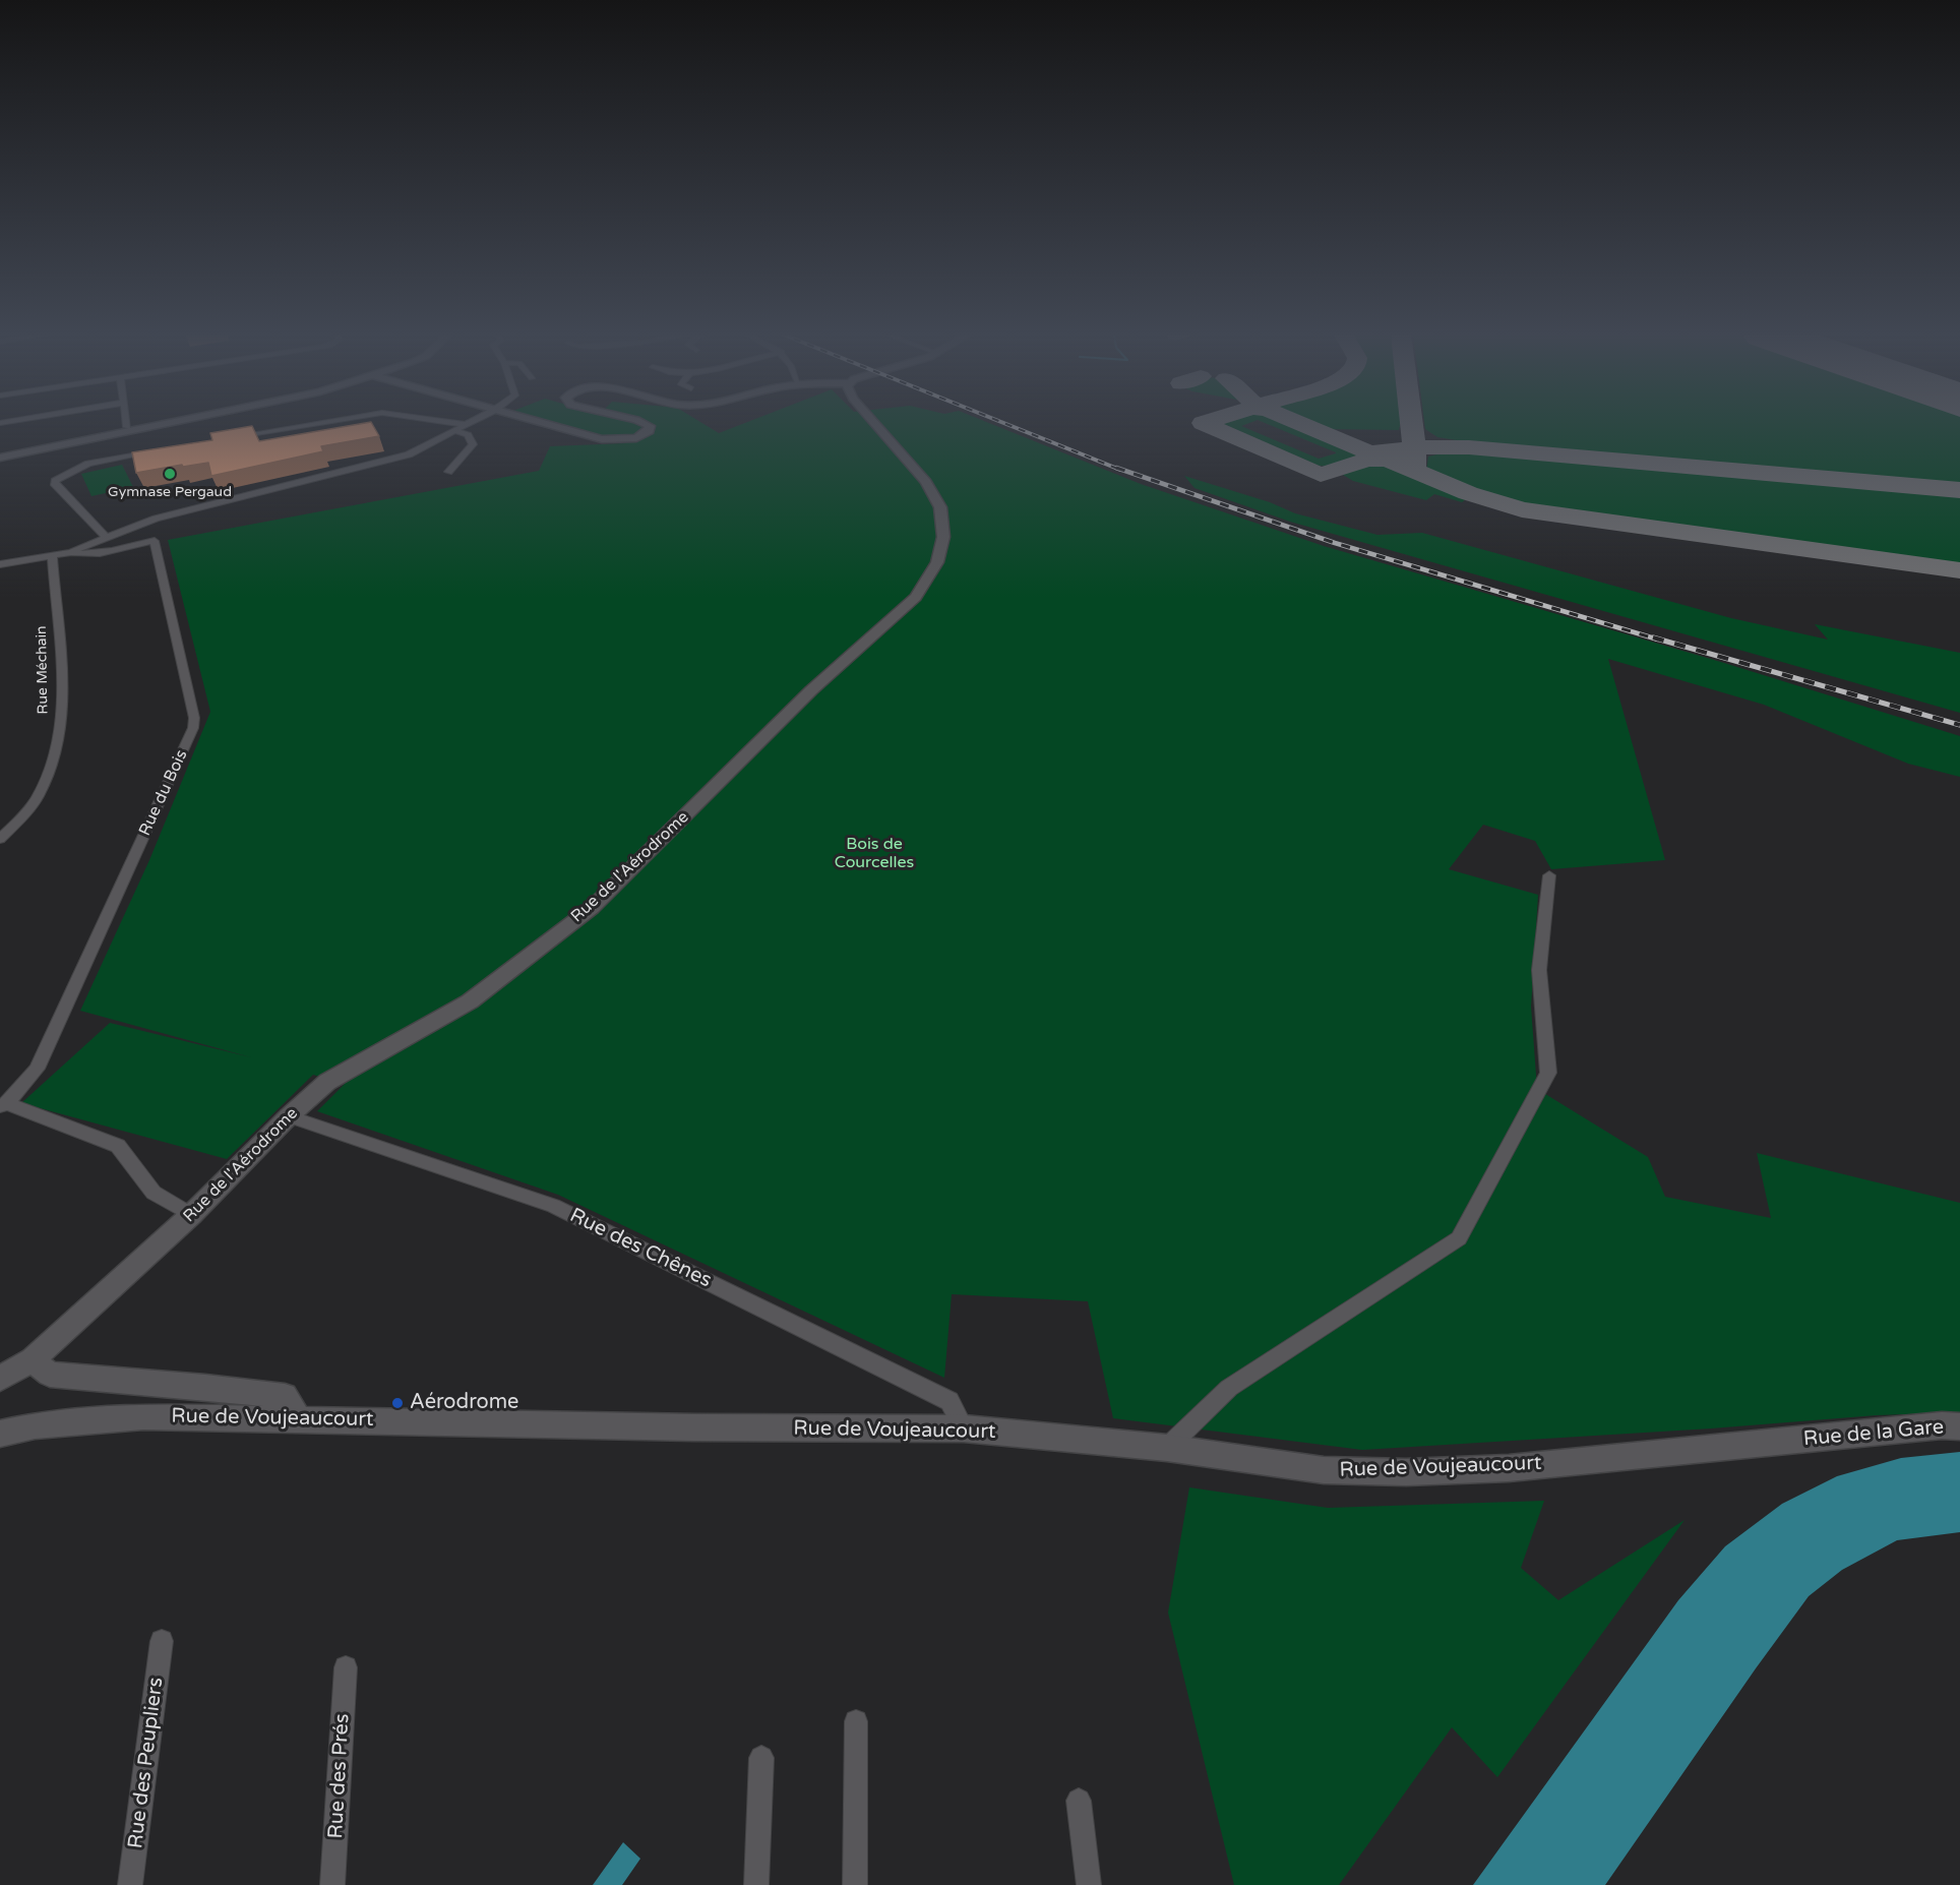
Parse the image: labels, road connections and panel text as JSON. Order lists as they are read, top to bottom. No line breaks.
{"streets":{"street":["Rue Méchain","Rue du Bois","Rue de l'Aérodrome","Rue des Chênes","Rue de Voujeaucourt","Rue de la Gare","Rue des Peupliers","Rue des Prés"]},"crossings":[["Rue du Bois","Rue de l'Aérodrome"],["Rue de l'Aérodrome","Rue des Chênes"],["Rue des Chênes","Rue de Voujeaucourt"],["Rue de Voujeaucourt","Rue de la Gare"]],"parks":["Bois de Courcelles"],"places":["Gymnase Pergaud","Aérodrome"]}
